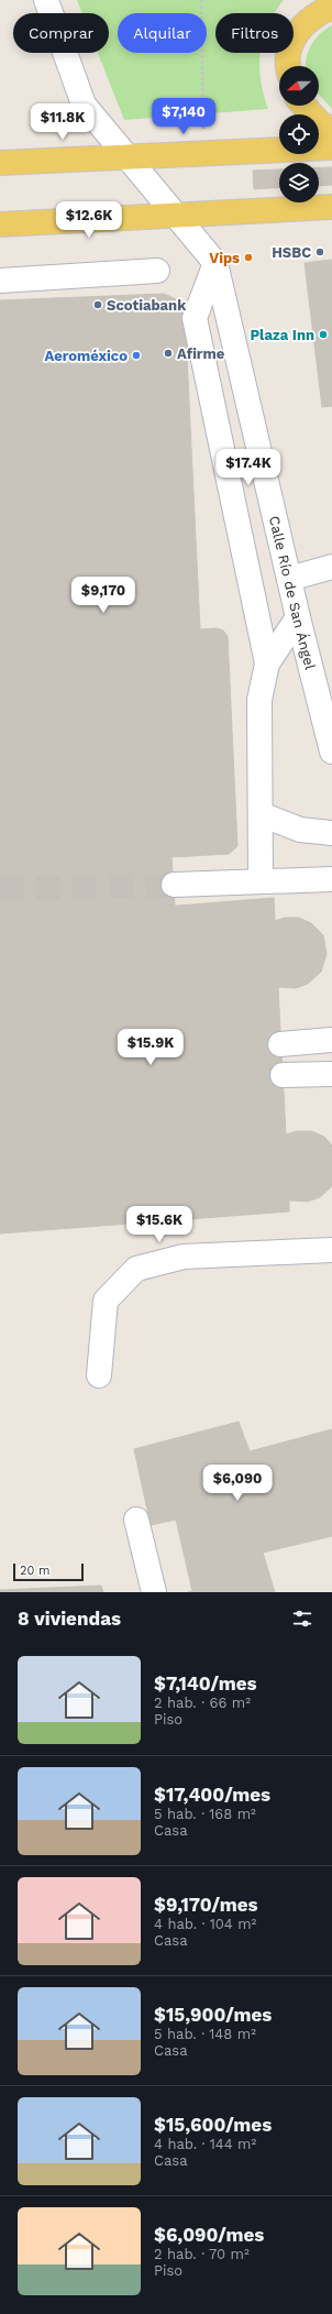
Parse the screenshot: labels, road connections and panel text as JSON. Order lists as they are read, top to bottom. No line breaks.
{"streets":{"street":["Calle Río de San Ángel"]},"places":["HSBC","Vips","Scotiabank","Plaza Inn","Afirme","Aeroméxico"],"scale_bar":"20 m","north":"left","page":{"chip":["Comprar","Alquilar","Filtros"],"price":["$7,140","$11.8K","$12.6K","$17.4K","$9,170","$15.9K","$15.6K","$6,090"],"scale":"20 m","heading":"8 viviendas","list":[{"name":"$7,140/mes","note":"2 hab. · 66 m² · Piso"},{"name":"$17,400/mes","note":"5 hab. · 168 m² · Casa"},{"name":"$9,170/mes","note":"4 hab. · 104 m² · Casa"},{"name":"$15,900/mes","note":"5 hab. · 148 m² · Casa"},{"name":"$15,600/mes","note":"4 hab. · 144 m² · Casa"},{"name":"$6,090/mes","note":"2 hab. · 70 m² · Piso"}]}}
